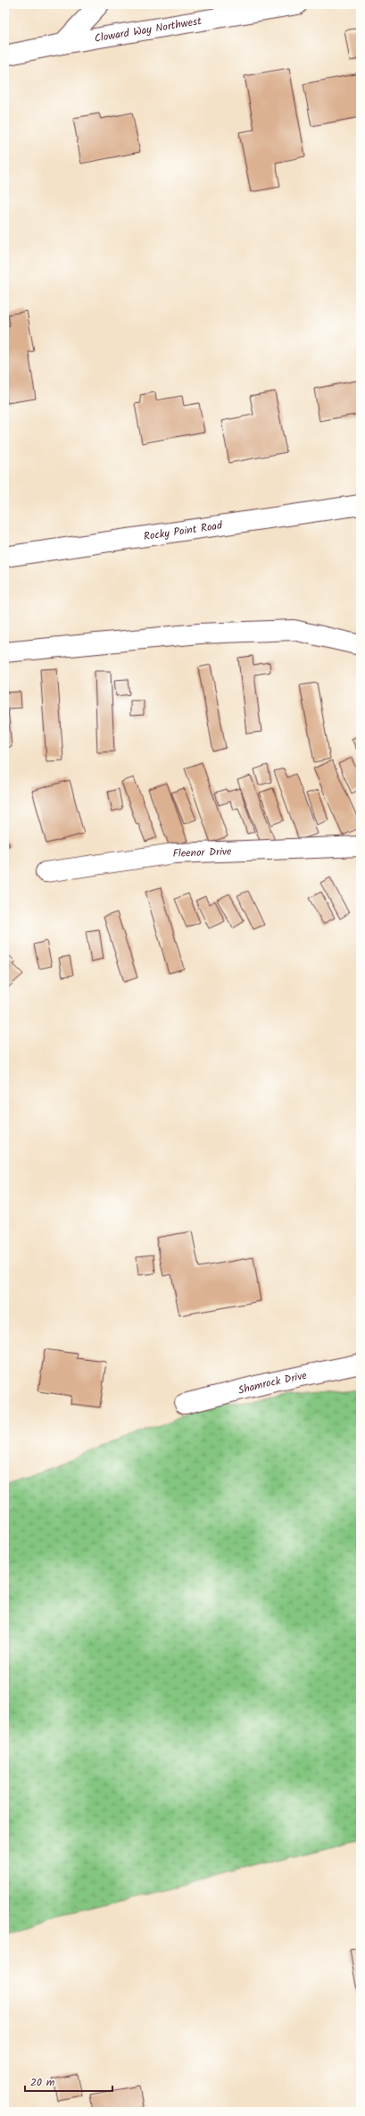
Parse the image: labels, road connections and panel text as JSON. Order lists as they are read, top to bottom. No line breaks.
{"streets":{"street":["Cloward Way Northwest","Rocky Point Road","Fleenor Drive","Shamrock Drive"]},"scale_bar":"20 m"}
